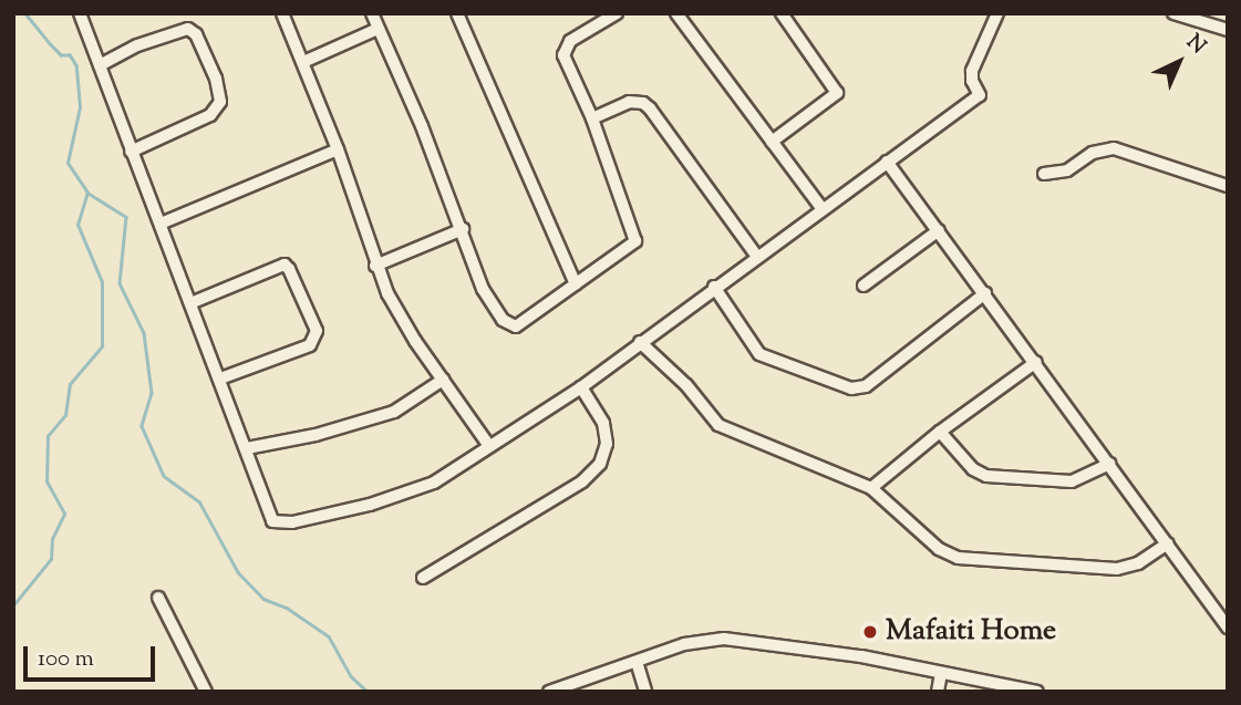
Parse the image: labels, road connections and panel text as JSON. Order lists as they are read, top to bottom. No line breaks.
{"places":["Mafaiti Home"],"scale_bar":"100 m","north":"top right"}
